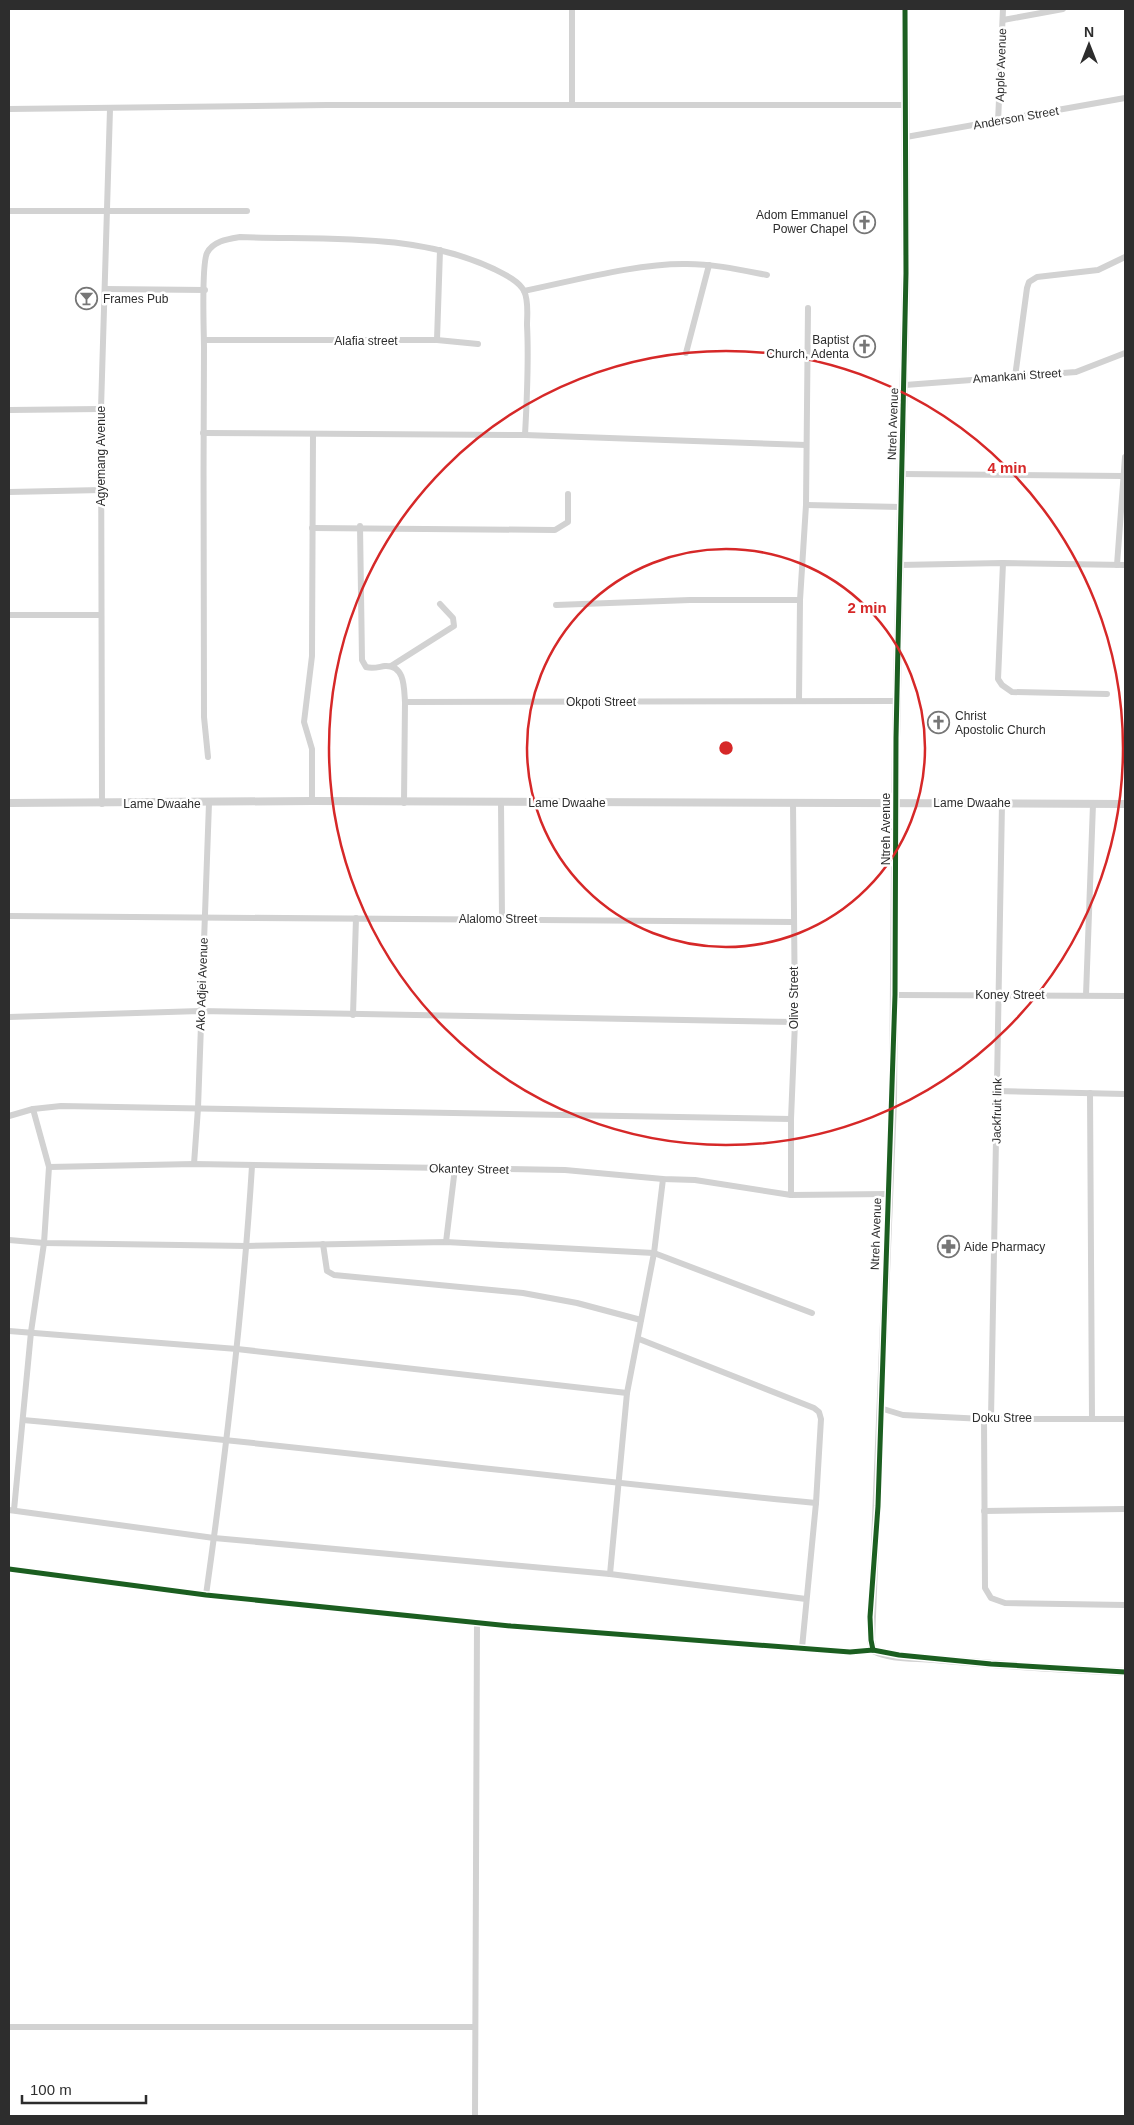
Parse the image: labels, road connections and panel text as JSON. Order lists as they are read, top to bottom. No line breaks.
{"streets":{"street":["Apple Avenue","Anderson Street","Alafia street","Amankani Street","Ntreh Avenue","Agyemang Avenue","Okpoti Street","Lame Dwaahe","Alalomo Street","Ako Adjei Avenue","Koney Street","Olive Street","Jackfruit link","Okantey Street","Doku Stree"]},"crossings":[["Apple Avenue","Anderson Street"],["Anderson Street","Ntreh Avenue"],["Amankani Street","Ntreh Avenue"],["Ntreh Avenue","Okpoti Street"],["Ntreh Avenue","Lame Dwaahe"],["Ntreh Avenue","Koney Street"],["Ntreh Avenue","Okantey Street"],["Ntreh Avenue","Doku Stree"],["Agyemang Avenue","Lame Dwaahe"],["Lame Dwaahe","Ako Adjei Avenue"],["Lame Dwaahe","Olive Street"],["Lame Dwaahe","Jackfruit link"],["Alalomo Street","Ako Adjei Avenue"],["Alalomo Street","Olive Street"],["Ako Adjei Avenue","Okantey Street"],["Koney Street","Jackfruit link"],["Olive Street","Okantey Street"],["Jackfruit link","Doku Stree"]],"places":{"church":["Adom Emmanuel Power Chapel","Baptist Church, Adenta","Christ Apostolic Church"],"bar":["Frames Pub"],"pharmacy":["Aide Pharmacy"]},"scale_bar":"100 m","north":"top","rings":["4 min","2 min"]}
